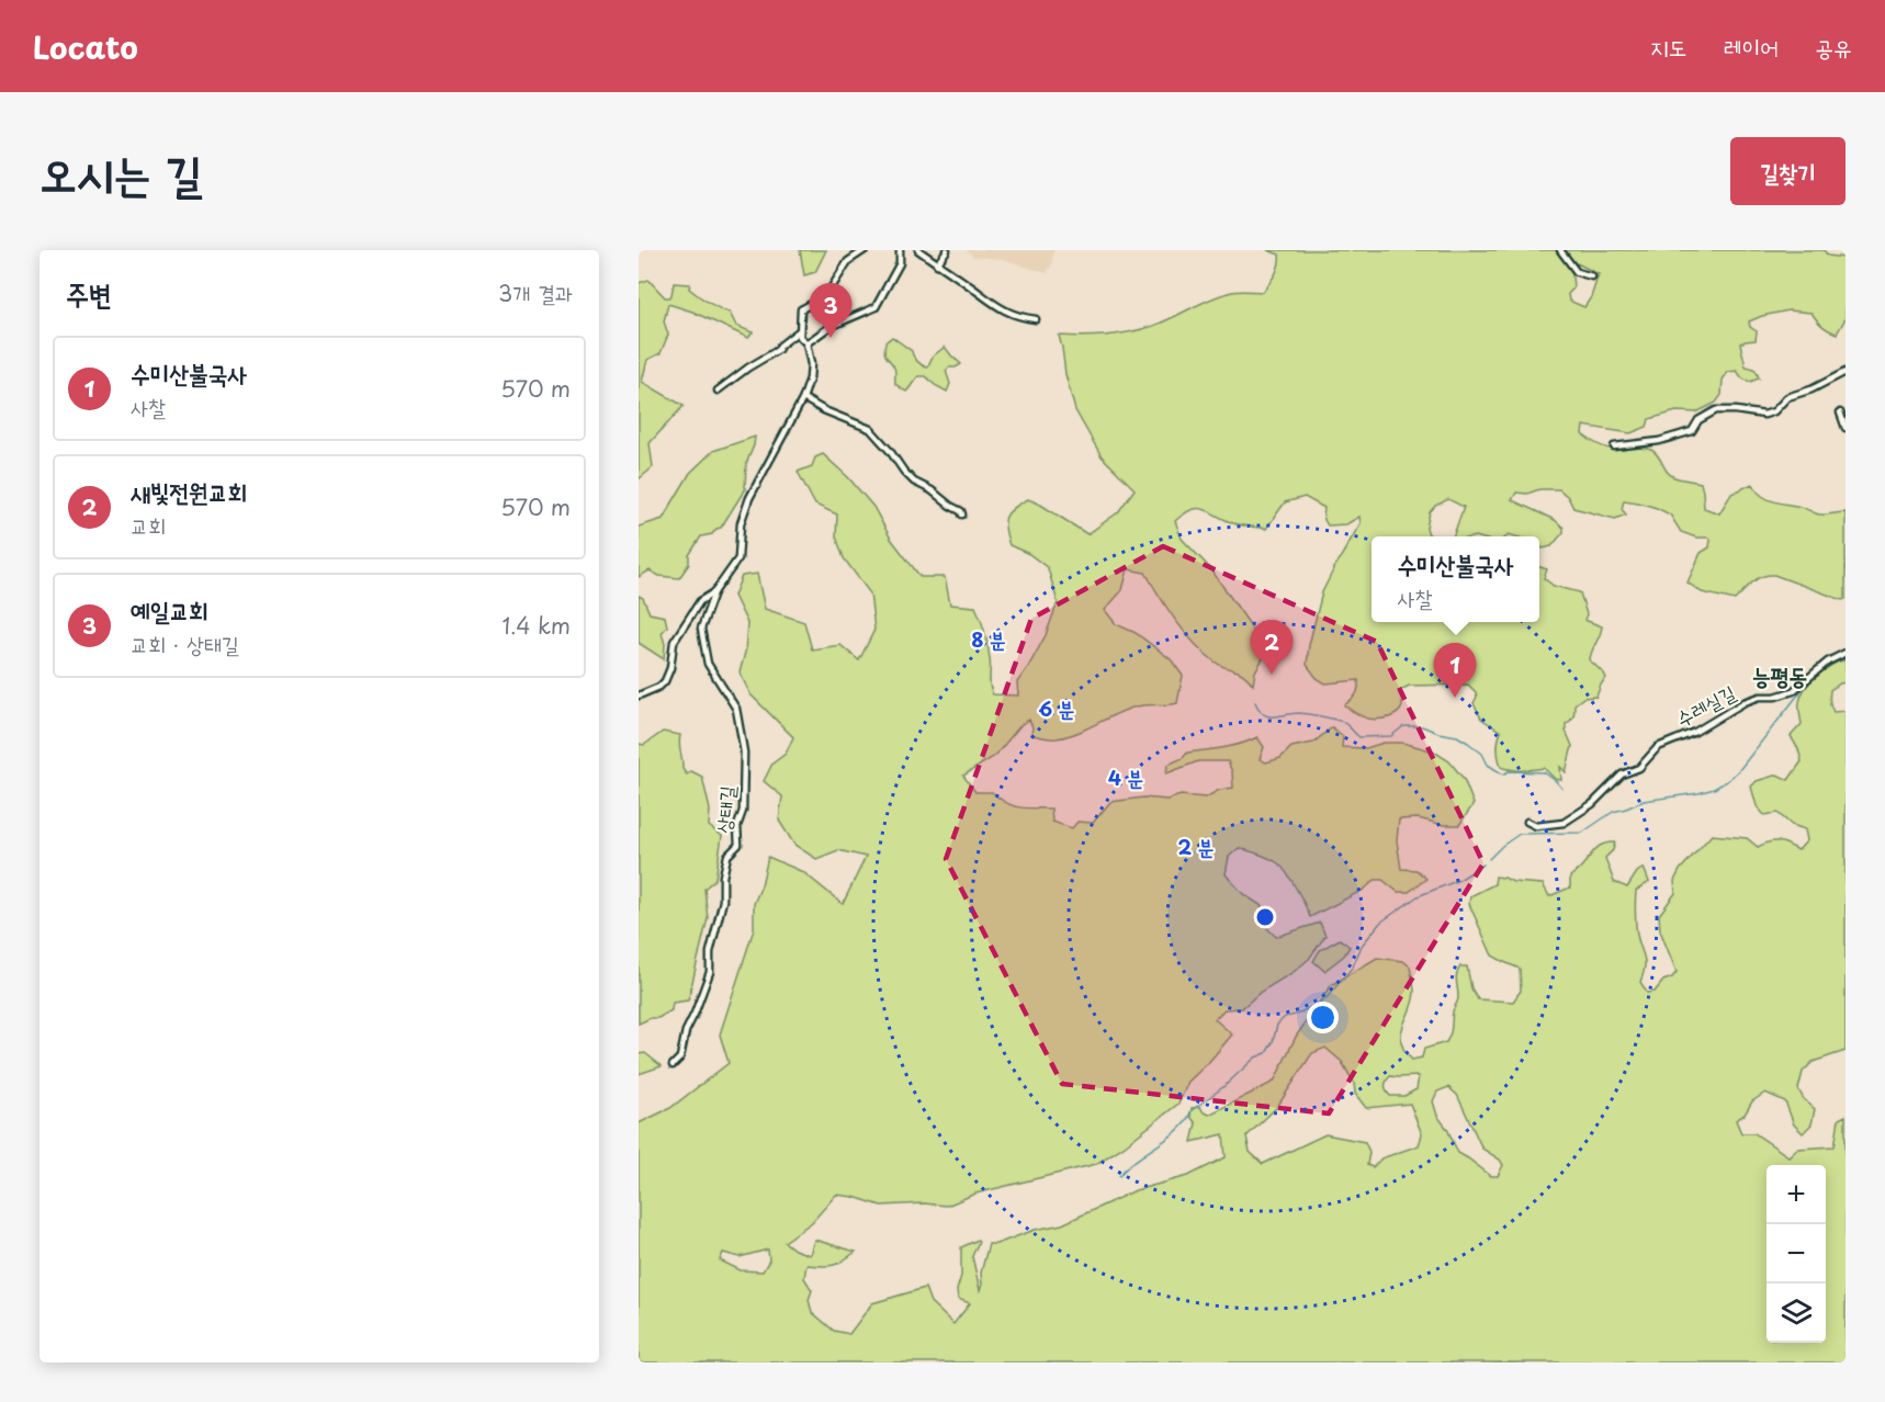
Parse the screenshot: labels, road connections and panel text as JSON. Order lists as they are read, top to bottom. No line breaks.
{"streets":{"street":["수레실길","상태길"]},"districts":["능평동"],"page":{"header":"Locato","nav":["지도","레이어","공유"],"title":"오시는 길","buttons":"길찾기","heading":["주변","3개 결과"],"pins":["3","2","1"],"list":[{"mark":"1","name":"수미산불국사","note":"사찰","value":"570 m"},{"mark":"2","name":"새빛전원교회","note":"교회","value":"570 m"},{"mark":"3","name":"예일교회","note":"교회 · 상태길","value":"1.4 km"}],"popup":["수미산불국사","사찰"],"map_buttons":["+","−"]},"rings":["8 분","6 분","4 분","2 분"]}
